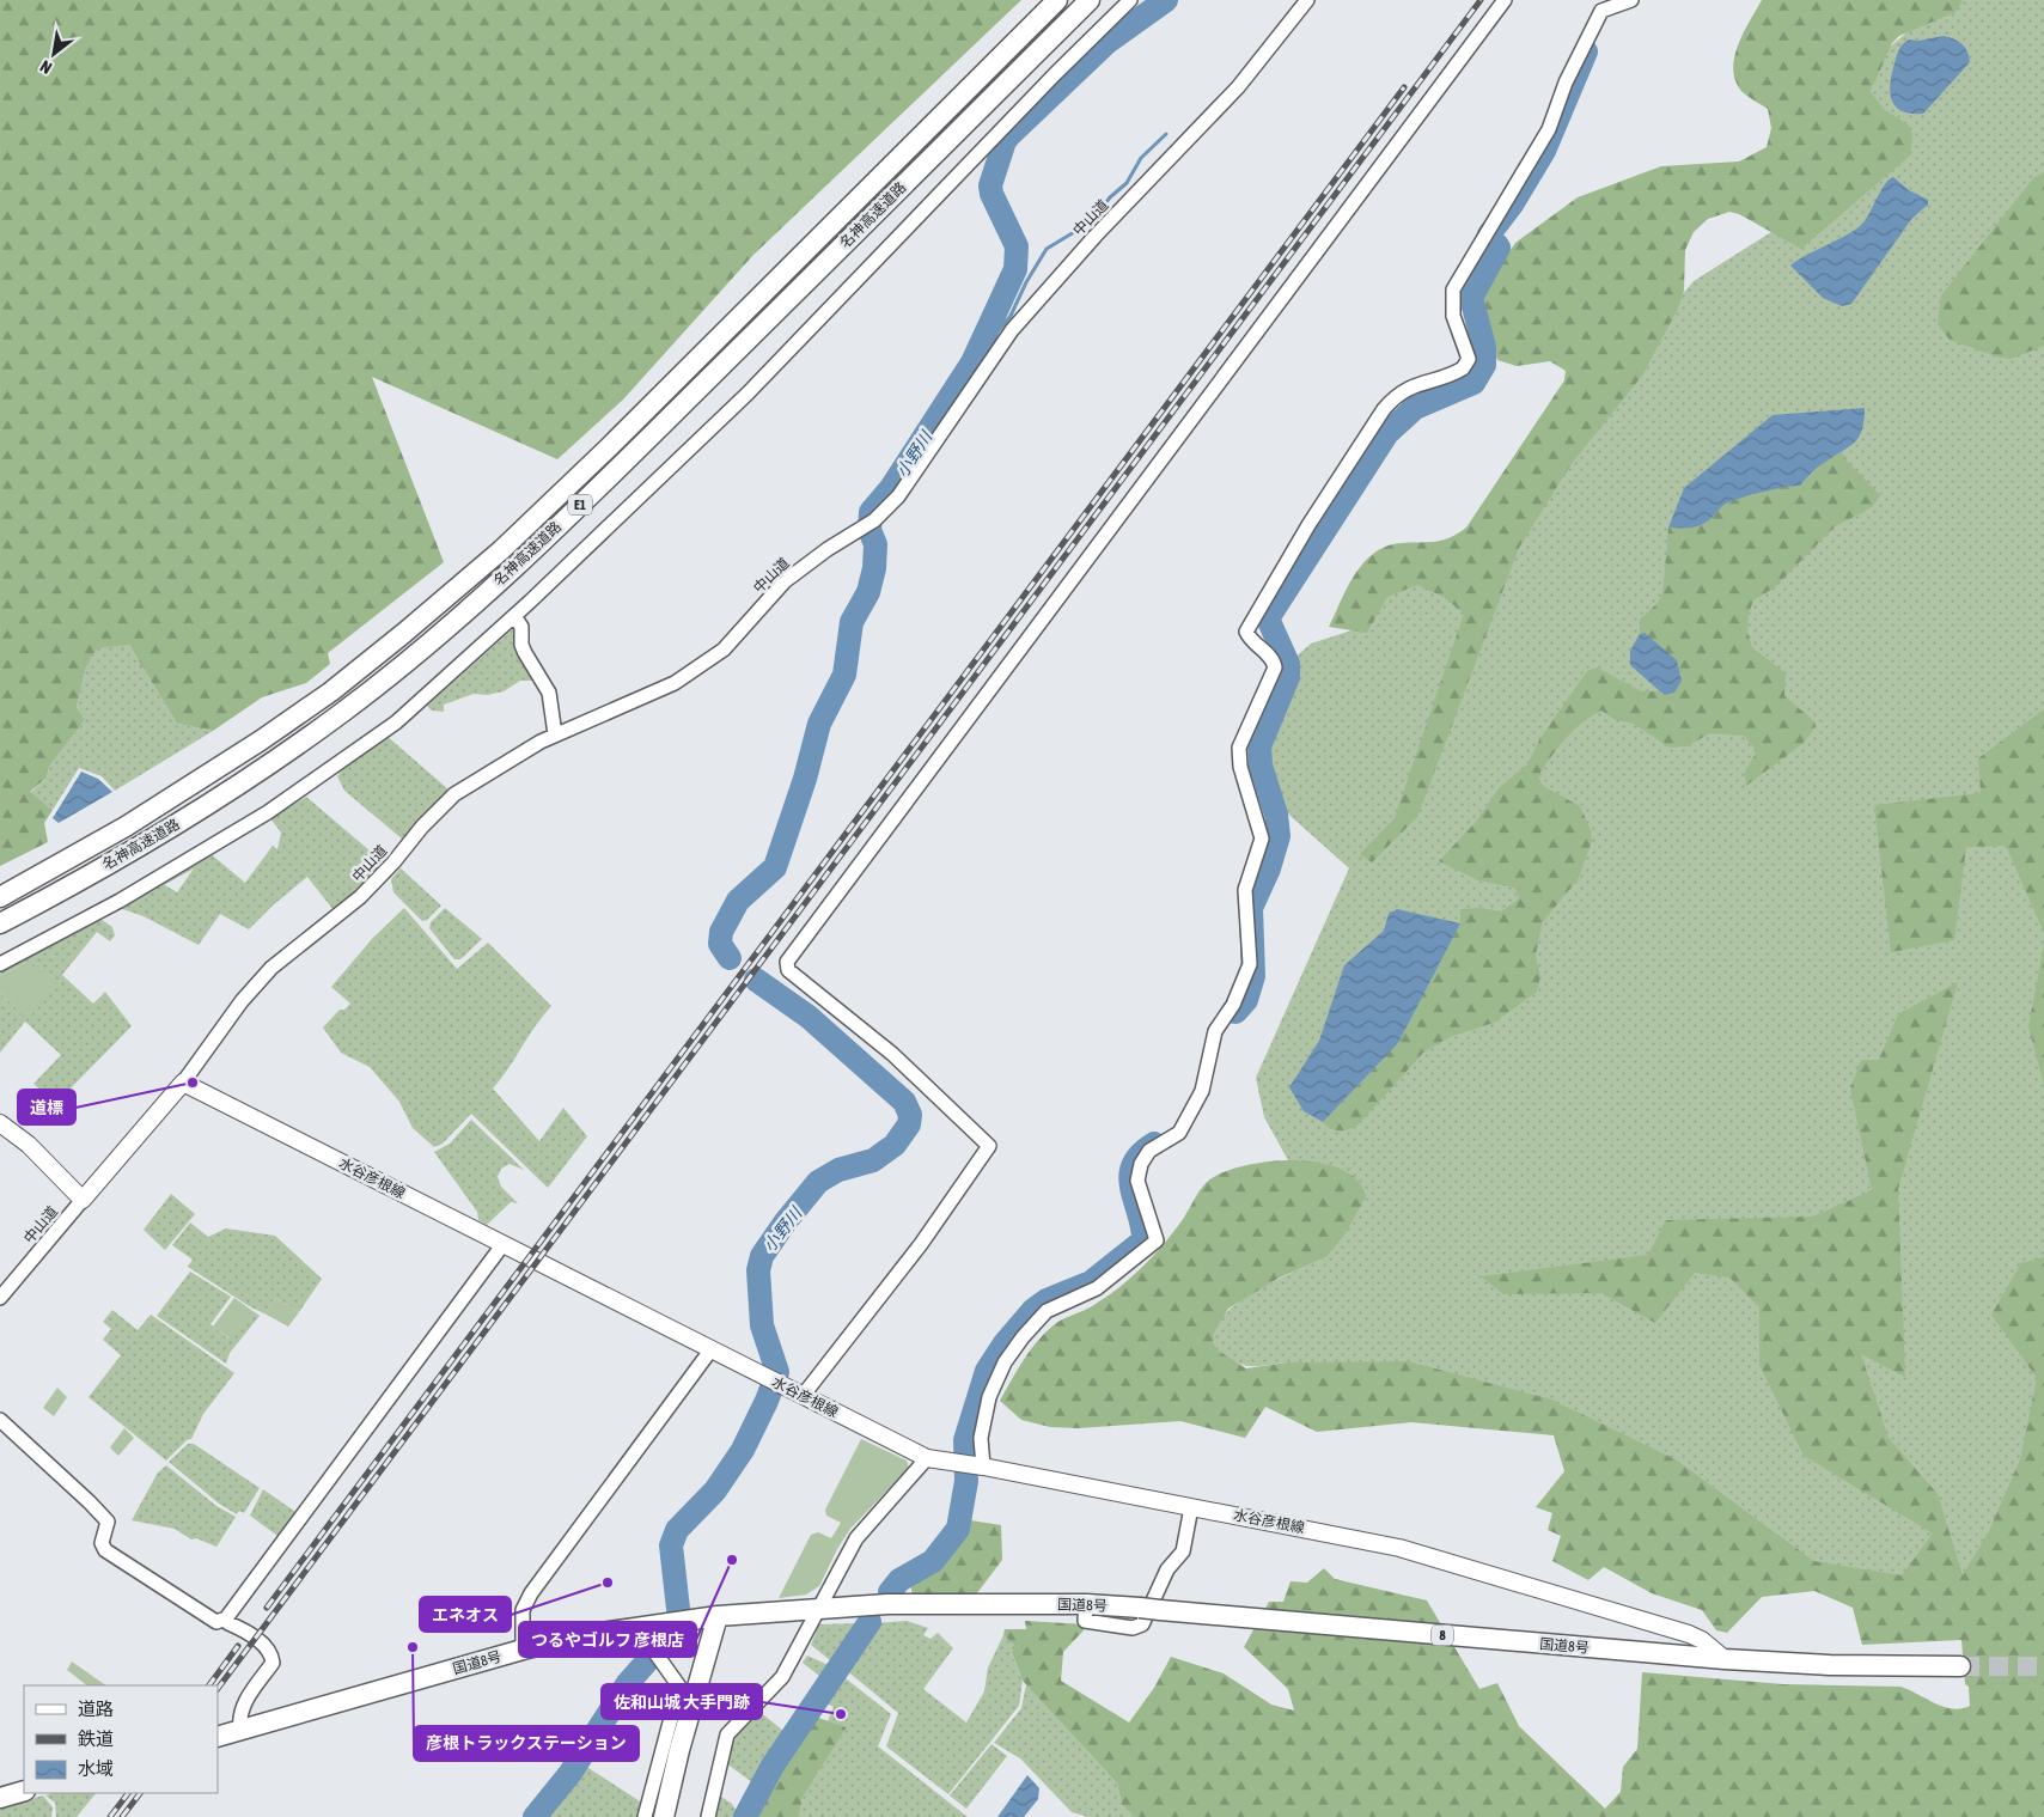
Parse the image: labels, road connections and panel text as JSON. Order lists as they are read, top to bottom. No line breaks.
{"streets":{"highway":["名神高速道路","E1","国道8号","8"],"main road":["水谷彦根線"],"street":["中山道"]},"crossings":[["中山道","水谷彦根線"],["水谷彦根線","国道8号"]],"water":["小野川"],"places":["道標","つるやゴルフ 彦根店","エネオス","彦根トラックステーション","佐和山城 大手門跡"],"legend":["道路","鉄道","水域"],"north":"bottom left"}
